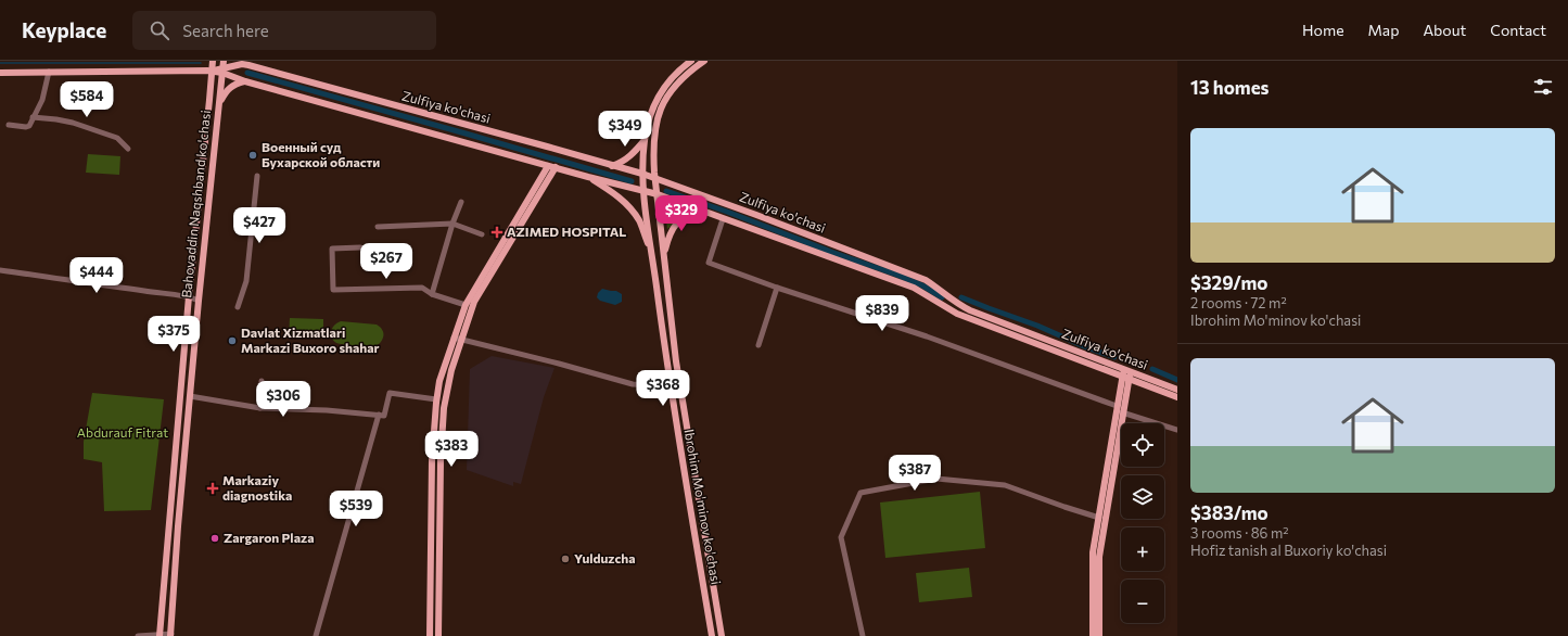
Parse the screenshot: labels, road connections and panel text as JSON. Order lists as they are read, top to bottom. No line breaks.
{"streets":{"main road":["Zulfiya ko'chasi","Bahovaddin Naqshband ko'chasi","Ibrohim Mo'minov ko'chasi"]},"crossings":[["Zulfiya ko'chasi","Bahovaddin Naqshband ko'chasi"],["Zulfiya ko'chasi","Ibrohim Mo'minov ko'chasi"]],"parks":["Abdurauf Fitrat"],"places":{"other":["Военный суд Бухарской области","Davlat Xizmatlari Markazi Buxoro shahar","Zargaron Plaza","Yulduzcha"],"health":["AZIMED HOSPITAL","Markaziy diagnostika"]},"page":{"header":"Keyplace","search":"Search here","nav":["Home","Map","About","Contact"],"heading":"13 homes","price":["$584","$349","$329","$427","$267","$444","$839","$375","$368","$306","$383","$387","$539"],"list":[{"name":"$329/mo","note":"2 rooms · 72 m² · Ibrohim Mo'minov ko'chasi"},{"name":"$383/mo","note":"3 rooms · 86 m² · Hofiz tanish al Buxoriy ko'chasi"}],"map_buttons":["+","−"]}}
